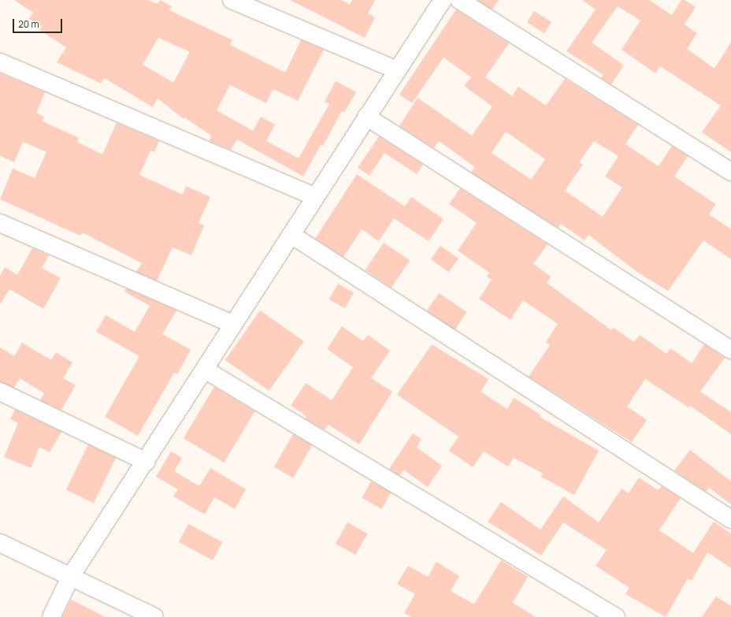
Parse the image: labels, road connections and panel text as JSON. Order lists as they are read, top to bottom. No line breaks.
{"scale_bar":"20 m"}
